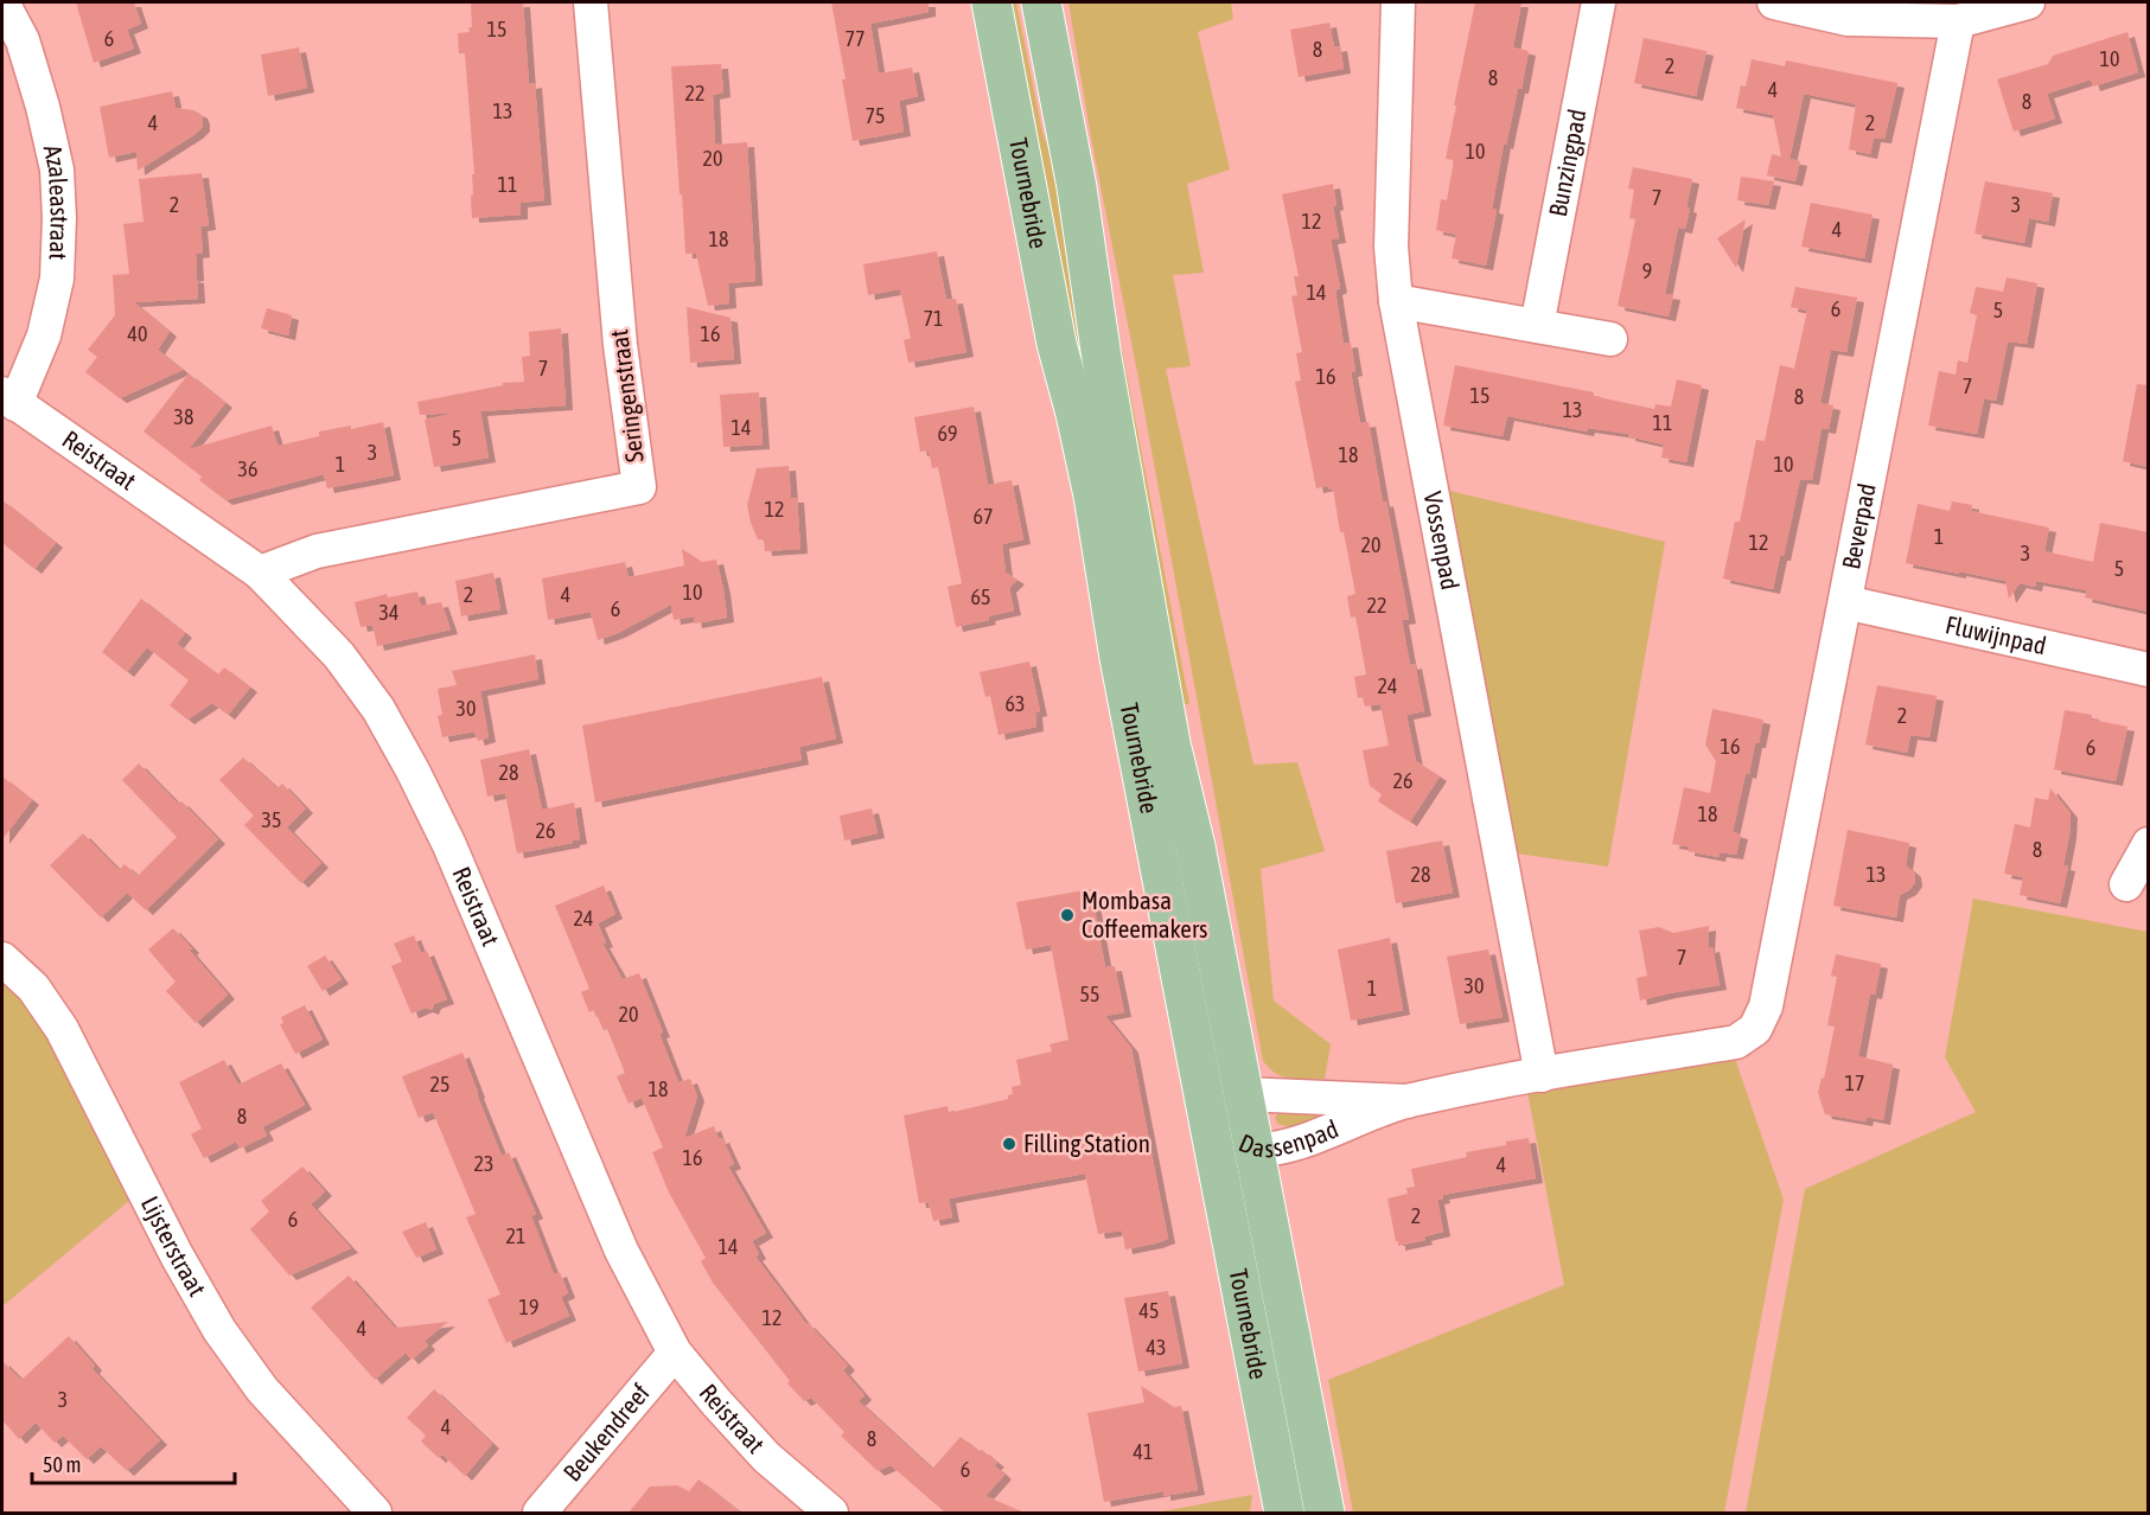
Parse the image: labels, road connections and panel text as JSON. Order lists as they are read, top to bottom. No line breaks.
{"streets":{"main road":["Tournebride"],"street":["Bunzingpad","Azaleastraat","Seringenstraat","Reistraat","Beverpad","Vossenpad","Fluwijnpad","Dassenpad","Lijsterstraat","Beukendreef"]},"crossings":[["Tournebride","Dassenpad"],["Azaleastraat","Reistraat"],["Seringenstraat","Reistraat"],["Reistraat","Beukendreef"],["Beverpad","Fluwijnpad"],["Beverpad","Dassenpad"],["Vossenpad","Dassenpad"]],"places":["Mombasa Coffeemakers","Filling Station"],"house_numbers":["15","6","77","8","10","2","8","4","22","8","13","75","4","2","10","20","11","7","2","3","12","4","18","9","14","6","5","71","40","16","7","16","7","15","8","13","38","11","14","69","5","3","18","1","10","36","12","67","1","12","20","3","5","10","2","4","65","22","6","34","24","63","30","2","16","6","28","26","18","35","26","8","28","13","24","7","30","1","55","20","17","25","18","8","16","23","4","2","6","21","14","19","45","12","4","43","3","4","8","41","6"],"scale_bar":"50 m"}
